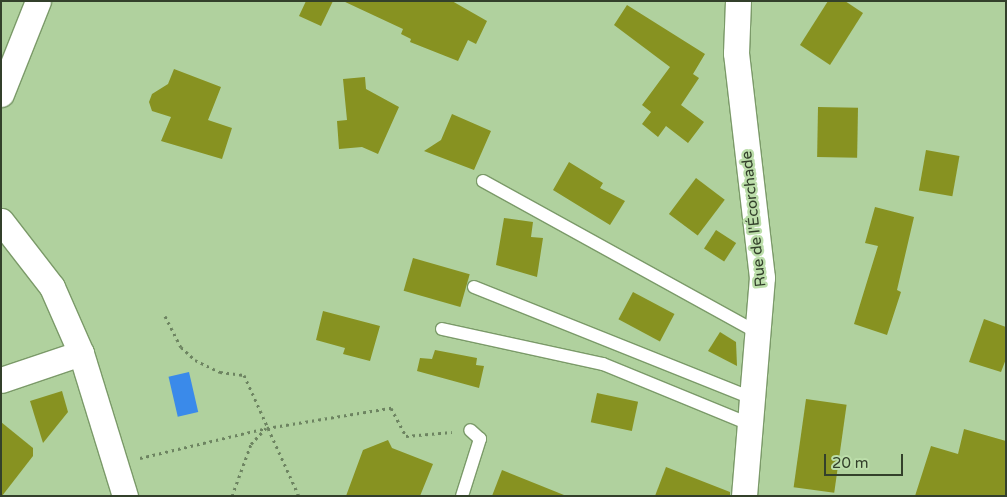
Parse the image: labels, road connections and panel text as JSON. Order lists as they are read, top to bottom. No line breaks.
{"streets":{"street":["Rue de l'Écorchade"]},"scale_bar":"20 m"}
